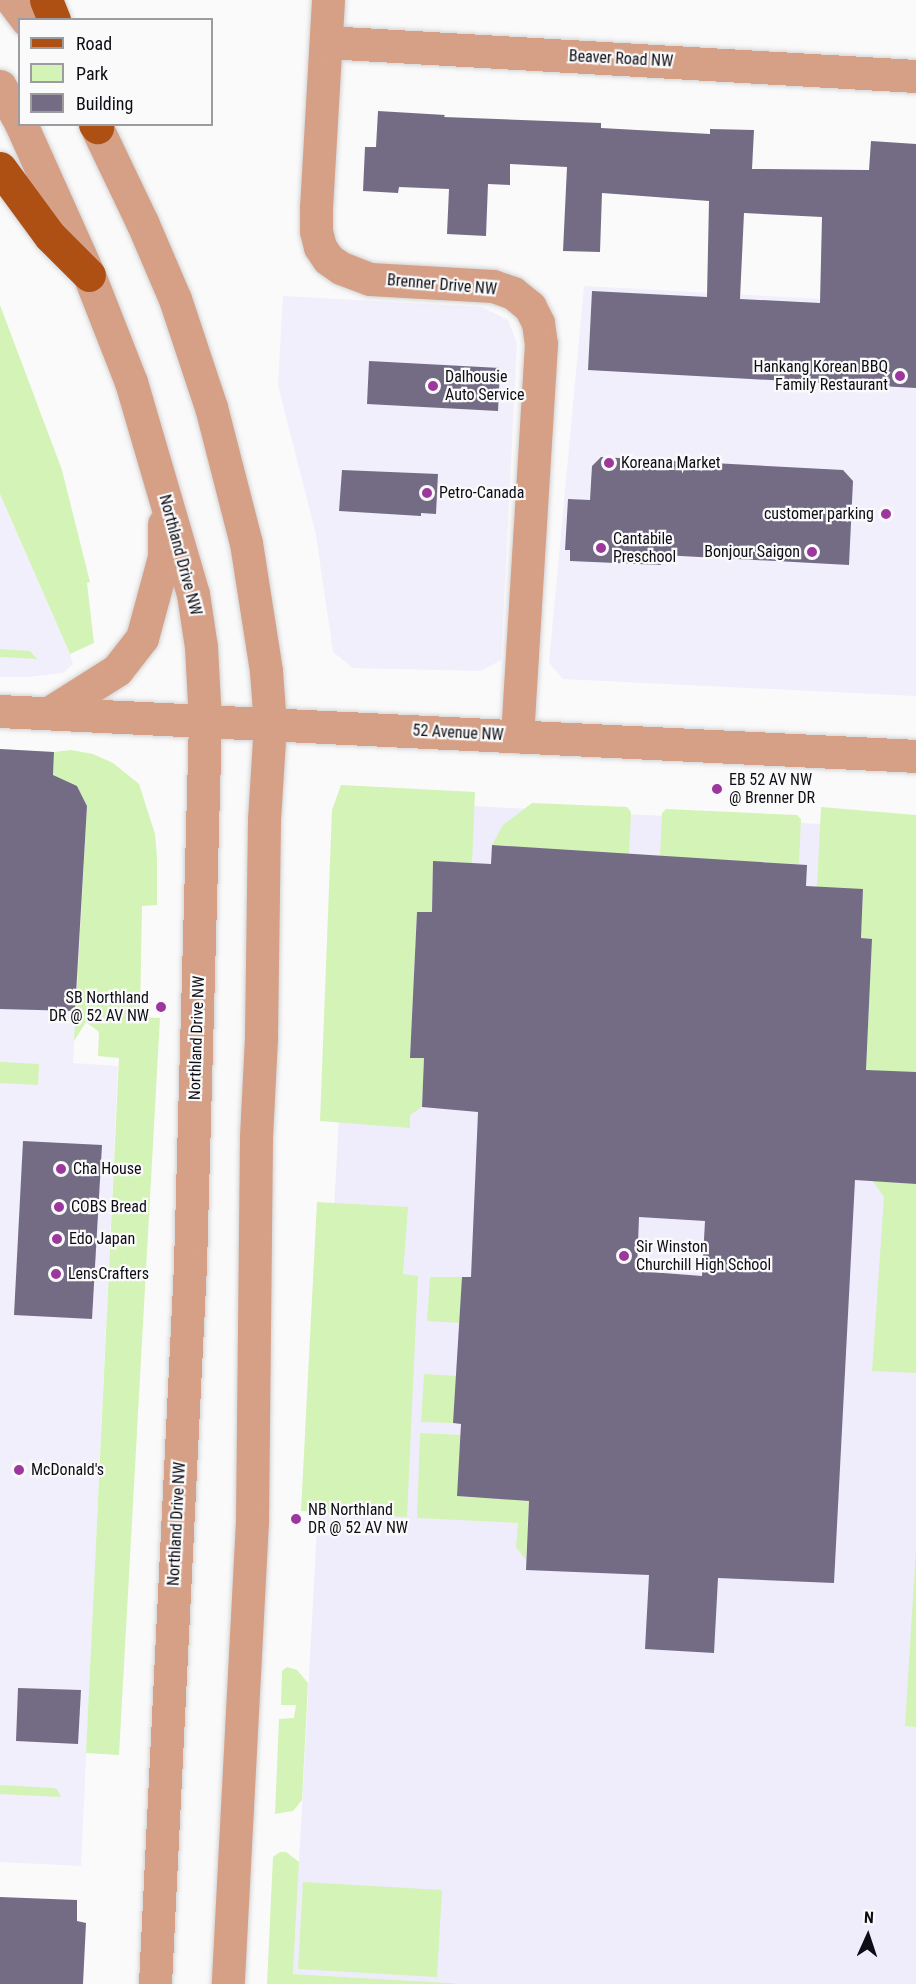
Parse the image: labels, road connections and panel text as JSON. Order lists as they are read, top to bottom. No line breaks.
{"streets":{"street":["Beaver Road NW","Brenner Drive NW","Northland Drive NW","52 Avenue NW"]},"crossings":[["Beaver Road NW","Brenner Drive NW"],["Brenner Drive NW","52 Avenue NW"],["Northland Drive NW","52 Avenue NW"]],"places":["Hankang Korean BBQ Family Restaurant","Dalhousie Auto Service","Koreana Market","Petro-Canada","customer parking","Cantabile Preschool","Bonjour Saigon","EB 52 AV NW @ Brenner DR","SB Northland DR @ 52 AV NW","Cha House","COBS Bread","Edo Japan","Sir Winston Churchill High School","LensCrafters","McDonald's","NB Northland DR @ 52 AV NW"],"legend":["Road","Park","Building"],"north":"top"}
